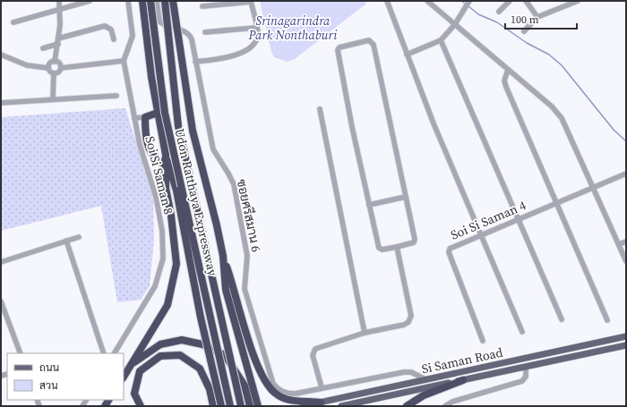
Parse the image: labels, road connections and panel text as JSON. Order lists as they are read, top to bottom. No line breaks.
{"streets":{"highway":["Udon Ratthaya Expressway"],"main road":["Si Saman Road"],"street":["Soi Si Saman 8","ซอยศรีสมาน 6","Soi Si Saman 4"]},"crossings":[["ซอยศรีสมาน 6","Si Saman Road"]],"parks":["Srinagarindra Park Nonthaburi"],"legend":["ถนน","สวน"],"scale_bar":"100 m"}
